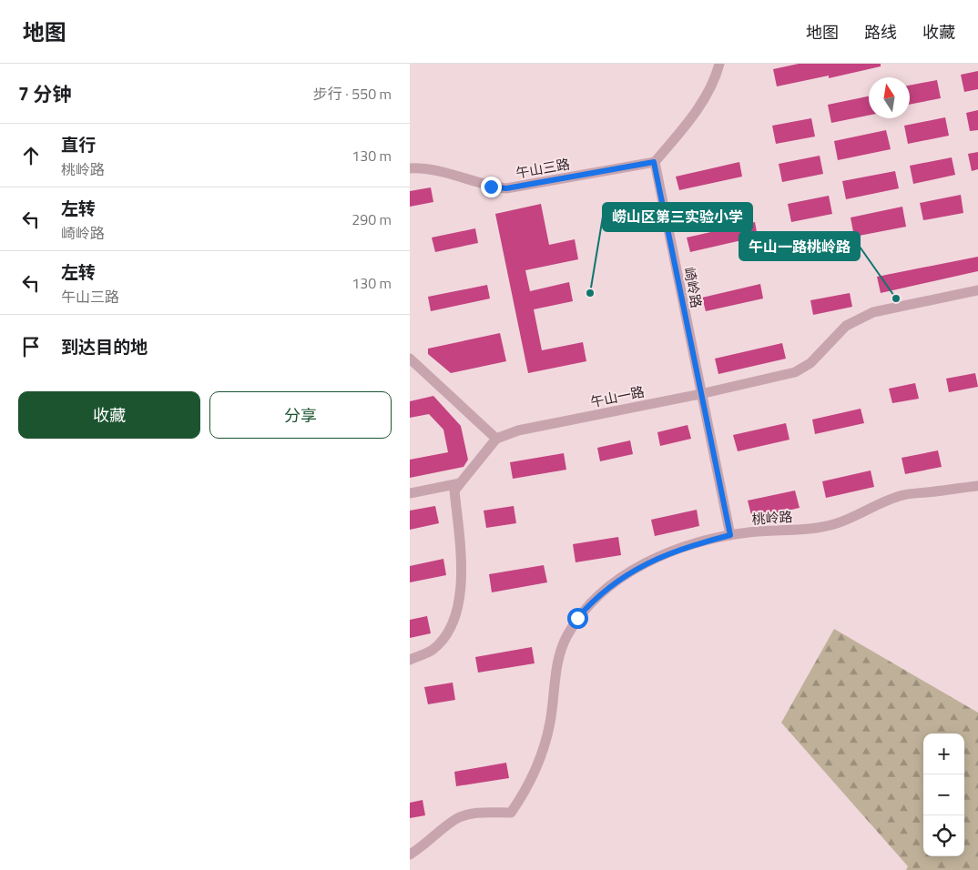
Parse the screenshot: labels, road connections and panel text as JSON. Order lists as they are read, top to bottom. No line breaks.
{"streets":{"street":["午山三路","崎岭路","午山一路","桃岭路"]},"crossings":[["午山三路","崎岭路"],["崎岭路","午山一路"],["崎岭路","桃岭路"]],"places":["崂山区第三实验小学","午山一路桃岭路"],"north":"top","page":{"header":"地图","nav":["地图","路线","收藏"],"heading":["7 分钟","步行 · 550 m"],"list":[["直行","桃岭路","130 m"],["左转","崎岭路","290 m"],["左转","午山三路","130 m"],"到达目的地"],"buttons":["收藏","分享"],"map_buttons":["+","−"]}}
